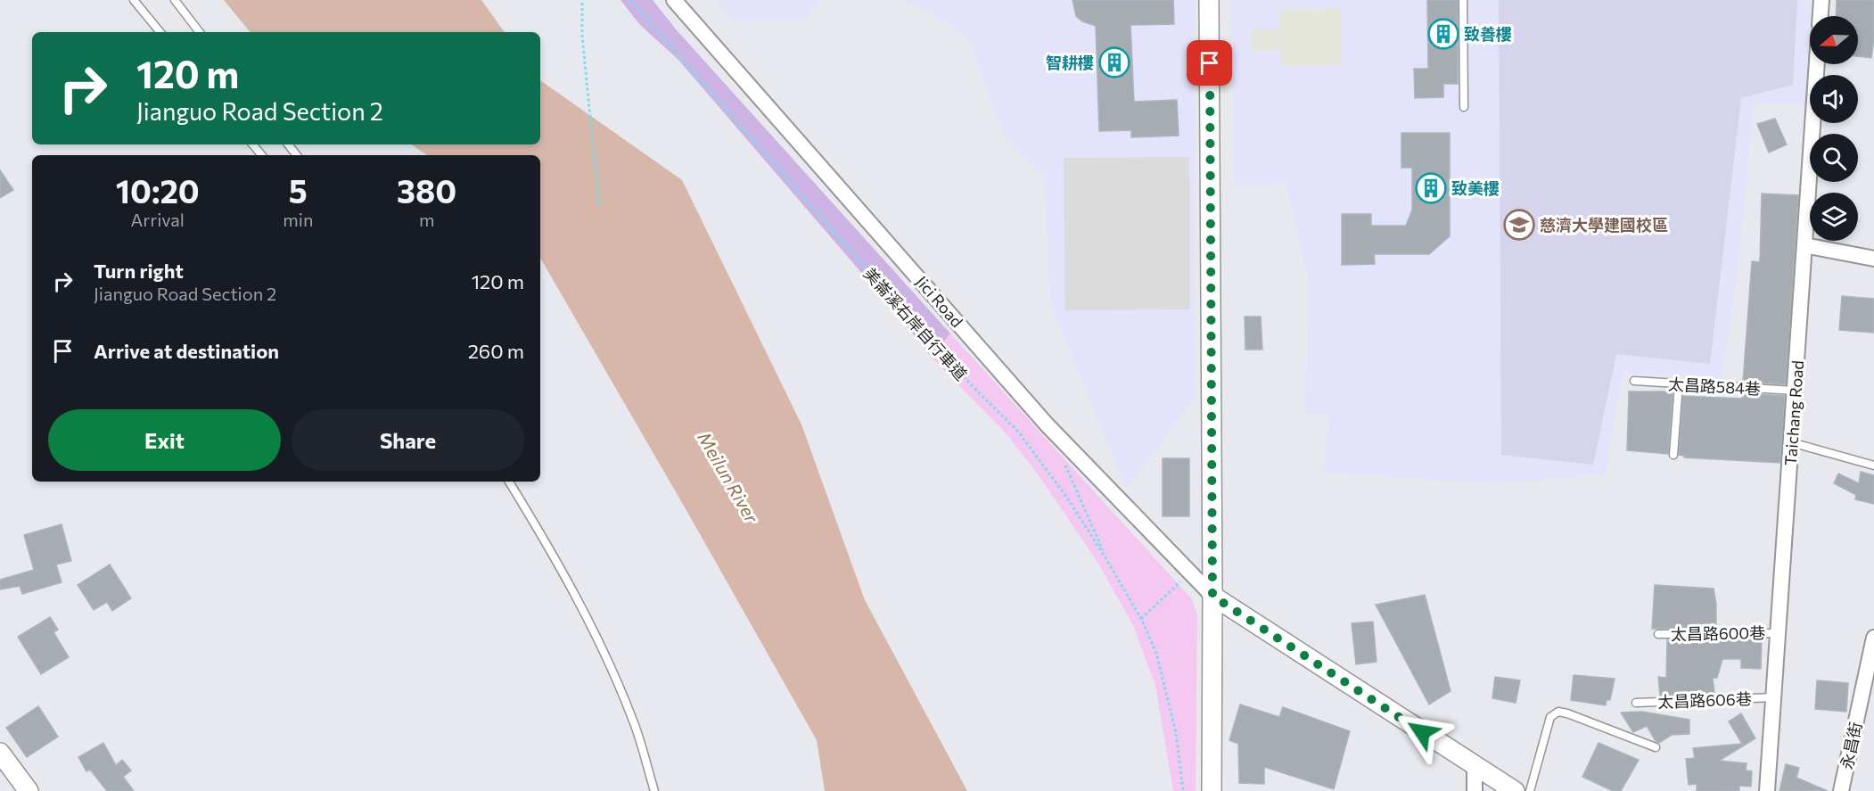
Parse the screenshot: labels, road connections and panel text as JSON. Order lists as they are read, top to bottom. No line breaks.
{"streets":{"street":["Jici Road","Taichang Road","永昌街"],"lane":["太昌路584巷","太昌路600巷","太昌路606巷"],"path":["美崙溪右岸自行車道"]},"crossings":[["太昌路584巷","Taichang Road"],["Taichang Road","太昌路600巷"],["Taichang Road","太昌路606巷"]],"water":["Meilun River"],"places":{"building":["致善樓","智耕樓","致美樓"],"school or university":["慈濟大學建國校區"]},"north":"left","page":{"turn":["120 m","Jianguo Road Section 2"],"eta":["10:20","Arrival","5","min","380","m"],"list":[{"name":"Turn right","note":"Jianguo Road Section 2","value":"120 m"},{"name":"Arrive at destination","value":"260 m"}],"buttons":["Exit","Share"]}}
